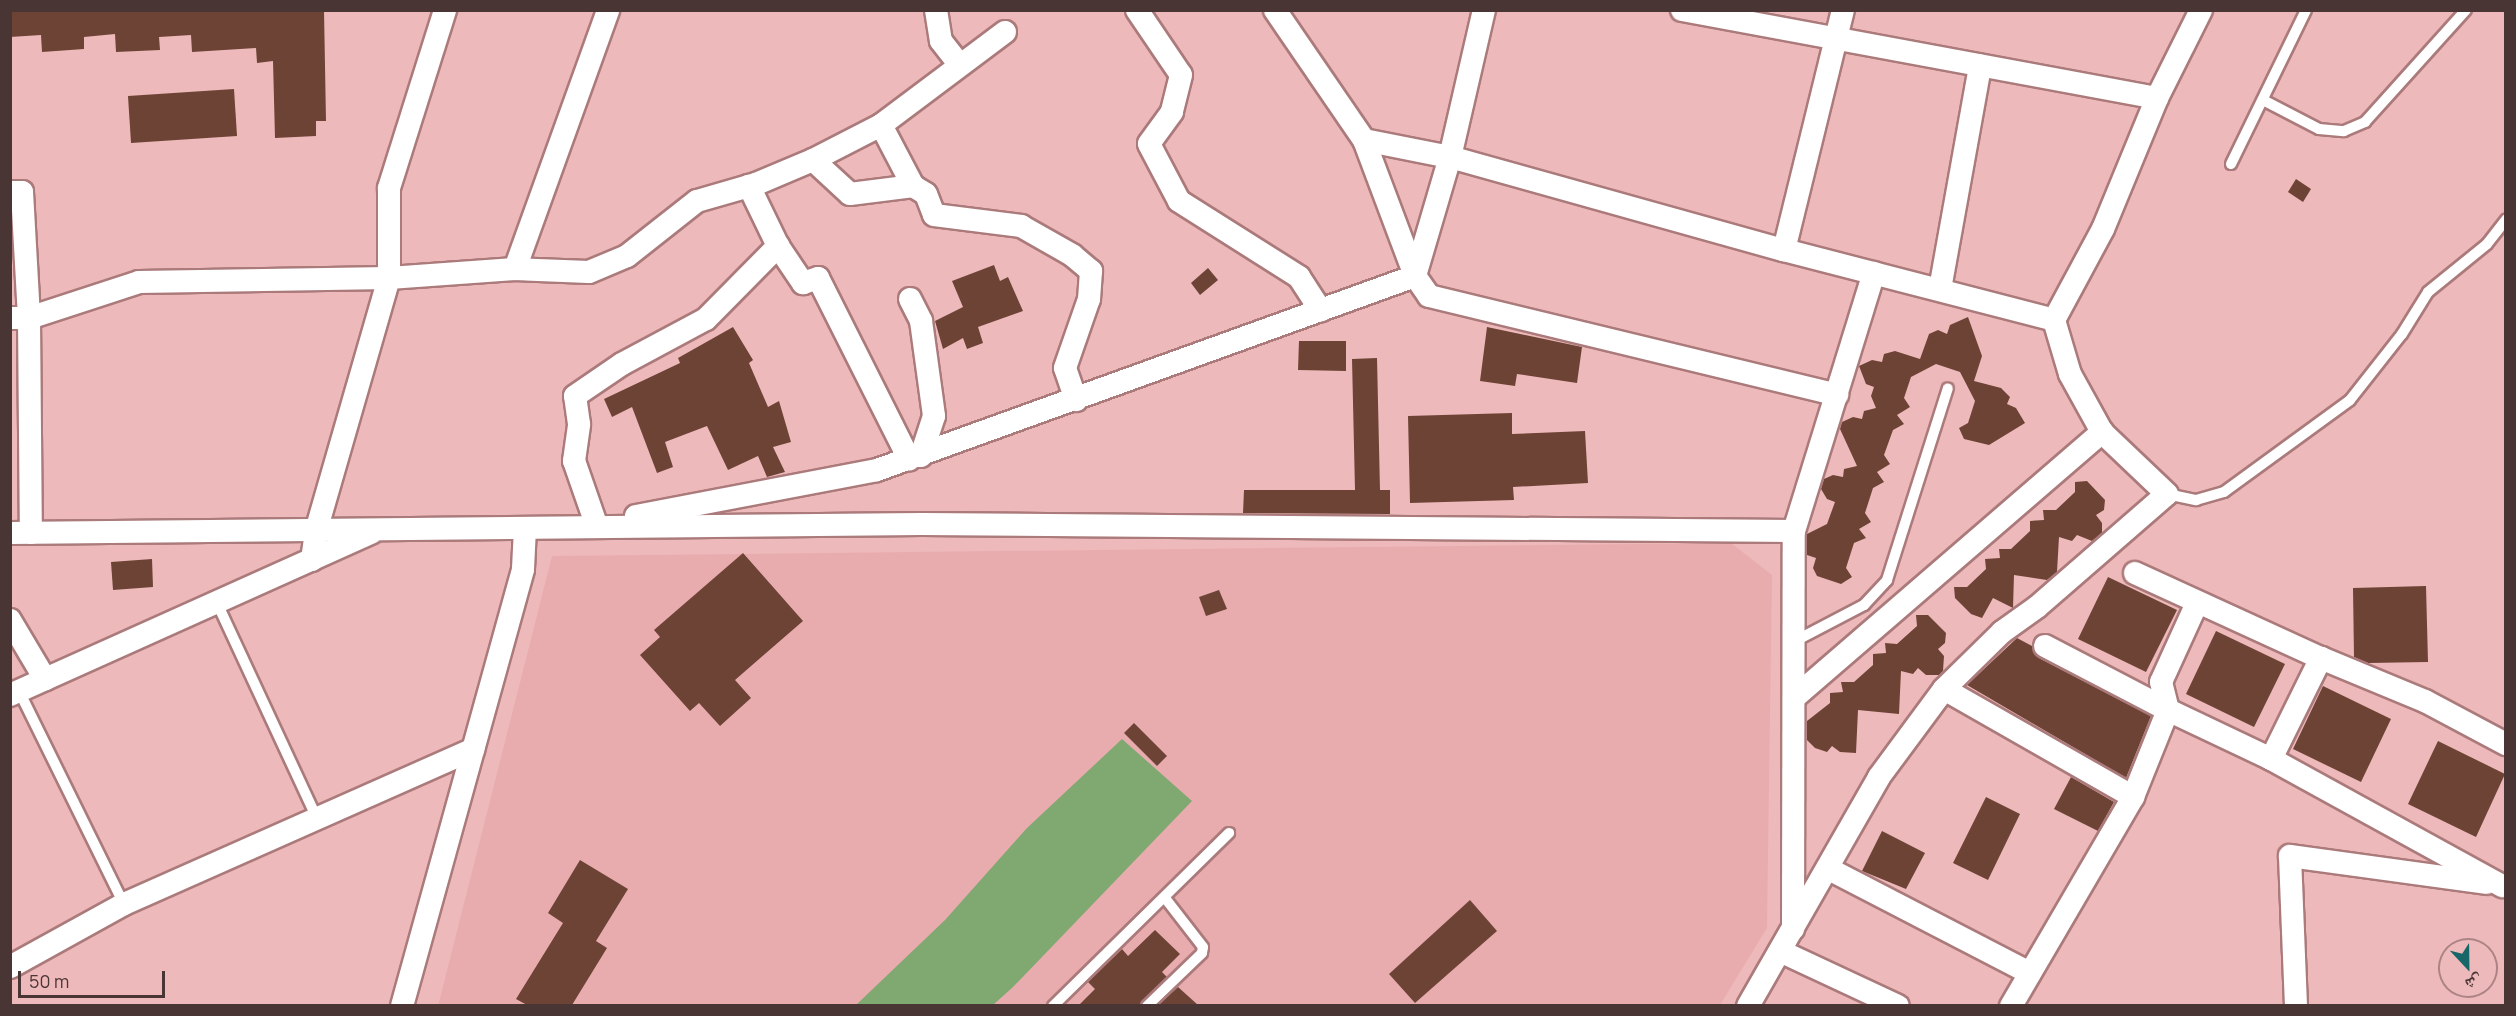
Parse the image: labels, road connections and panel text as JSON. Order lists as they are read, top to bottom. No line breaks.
{"scale_bar":"50 m","north":"bottom"}
